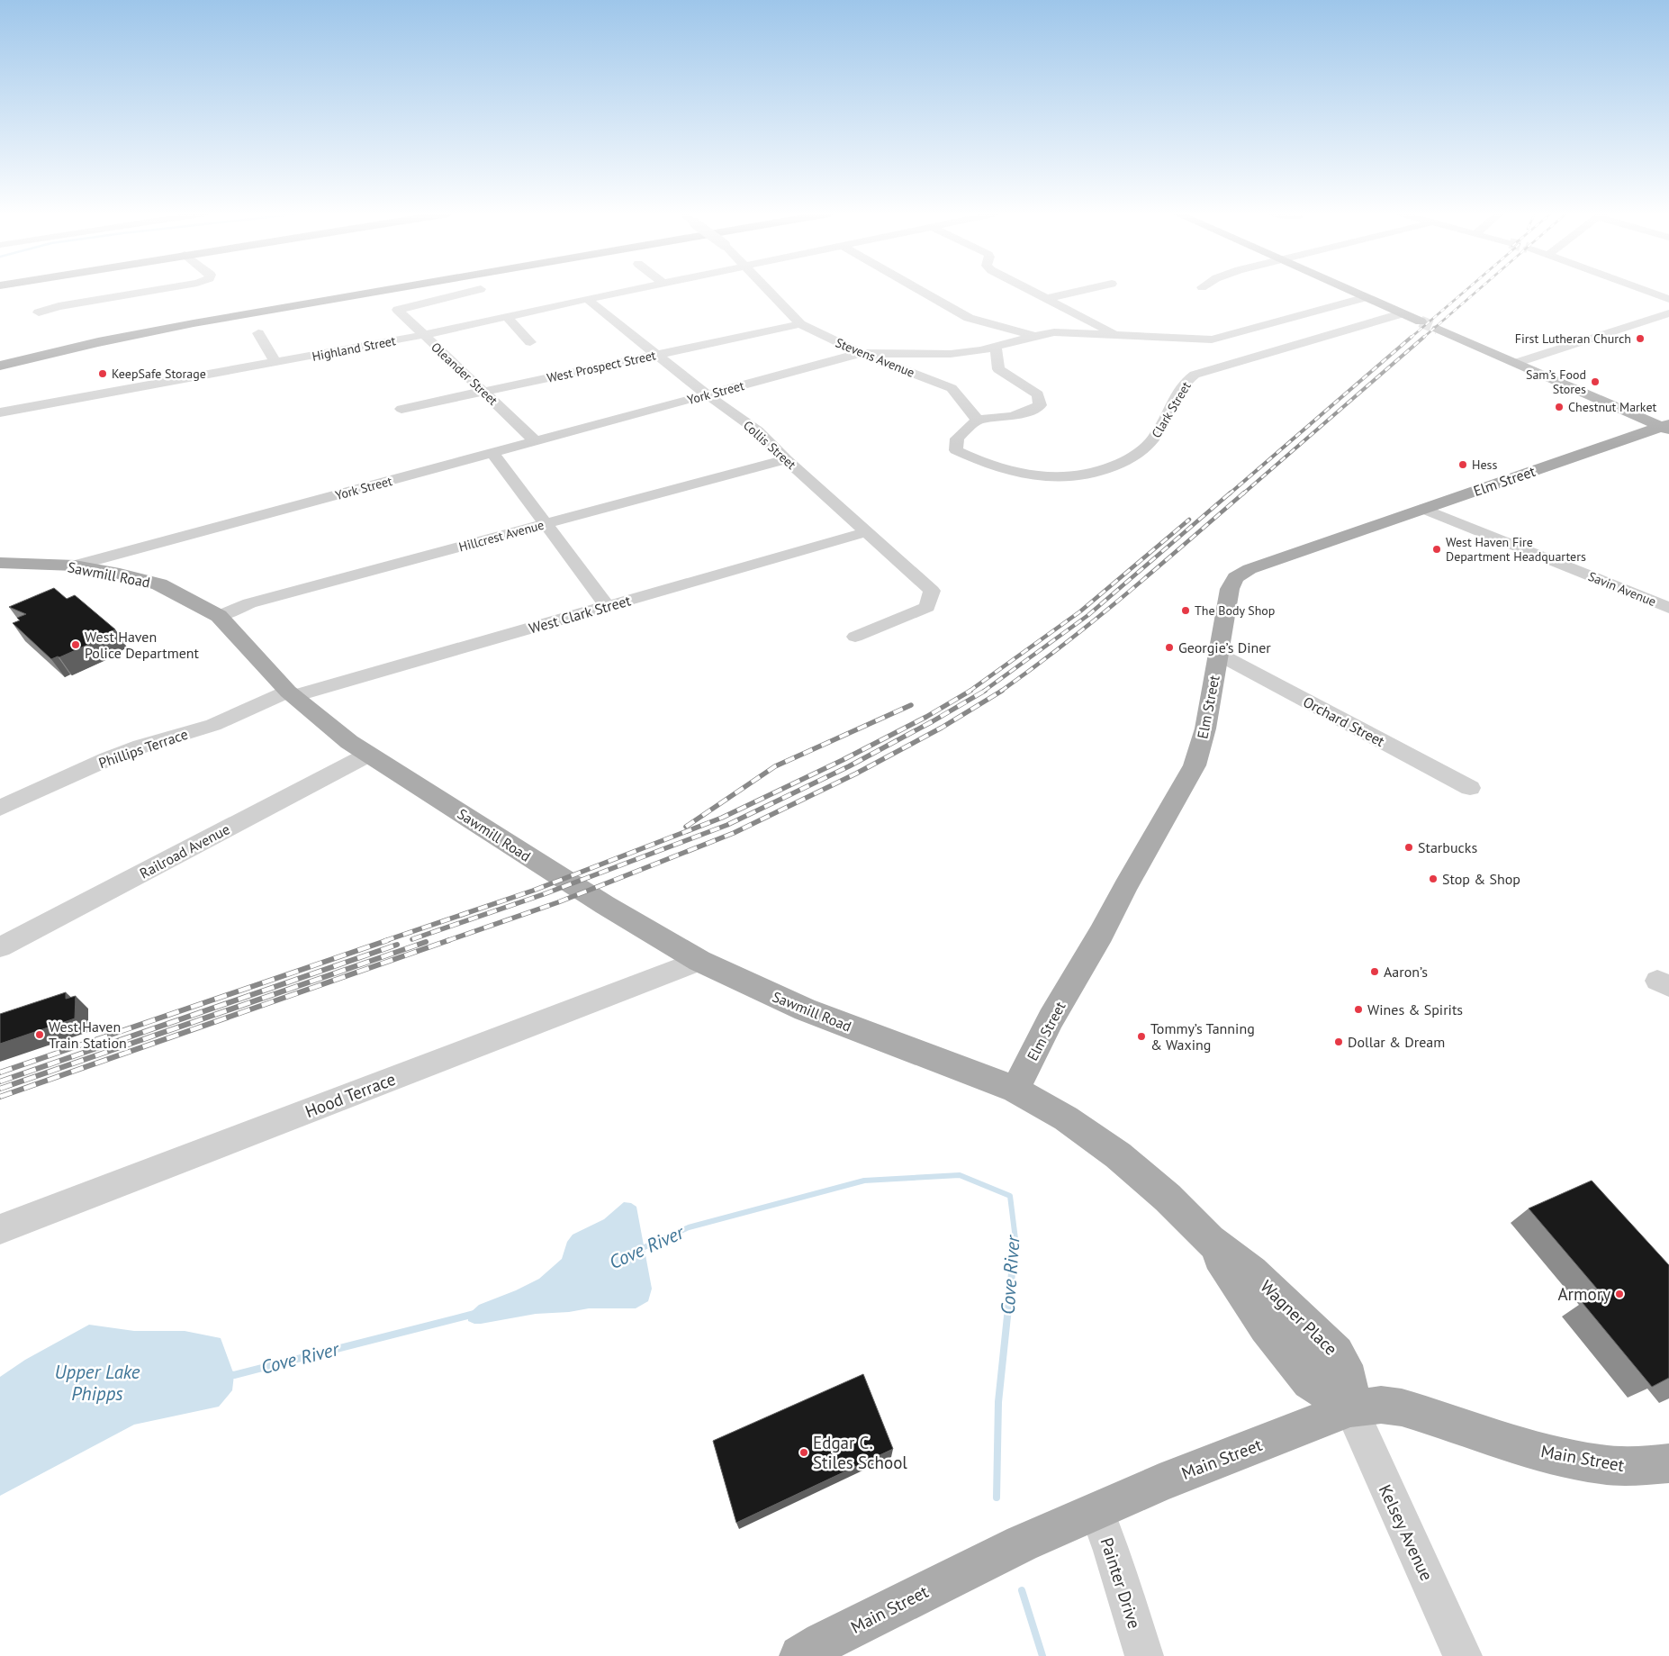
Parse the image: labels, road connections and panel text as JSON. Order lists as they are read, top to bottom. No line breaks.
{"streets":{"main road":["Elm Street","Sawmill Road","Wagner Place","Main Street"],"street":["Highland Street","Stevens Avenue","West Prospect Street","Oleander Street","York Street","Clark Street","Collis Street","Hillcrest Avenue","Savin Avenue","West Clark Street","Orchard Street","Phillips Terrace","Railroad Avenue","Hood Terrace","Kelsey Avenue","Painter Drive"]},"crossings":[["Highland Street","Oleander Street"],["Highland Street","Collis Street"],["Stevens Avenue","West Prospect Street"],["Stevens Avenue","York Street"],["Stevens Avenue","Clark Street"],["West Prospect Street","Oleander Street"],["West Prospect Street","Collis Street"],["Oleander Street","York Street"],["York Street","Collis Street"],["York Street","Sawmill Road"],["Collis Street","Hillcrest Avenue"],["Collis Street","West Clark Street"],["Elm Street","Sawmill Road"],["Elm Street","Savin Avenue"],["Elm Street","Orchard Street"],["Elm Street","Wagner Place"],["Hillcrest Avenue","Sawmill Road"],["Sawmill Road","West Clark Street"],["Sawmill Road","Phillips Terrace"],["Sawmill Road","Railroad Avenue"],["Sawmill Road","Hood Terrace"],["Sawmill Road","Wagner Place"],["West Clark Street","Phillips Terrace"],["Wagner Place","Main Street"],["Wagner Place","Kelsey Avenue"],["Main Street","Kelsey Avenue"],["Main Street","Painter Drive"]],"water":["Cove River","Upper Lake Phipps"],"places":["First Lutheran Church","KeepSafe Storage","Sam’s Food Stores","Chestnut Market","Hess","West Haven Fire Department Headquarters","The Body Shop","West Haven Police Department","Georgie’s Diner","Starbucks","Stop & Shop","Aaron’s","Wines & Spirits","West Haven Train Station","Tommy’s Tanning & Waxing","Dollar & Dream","Armory","Edgar C. Stiles School"]}
